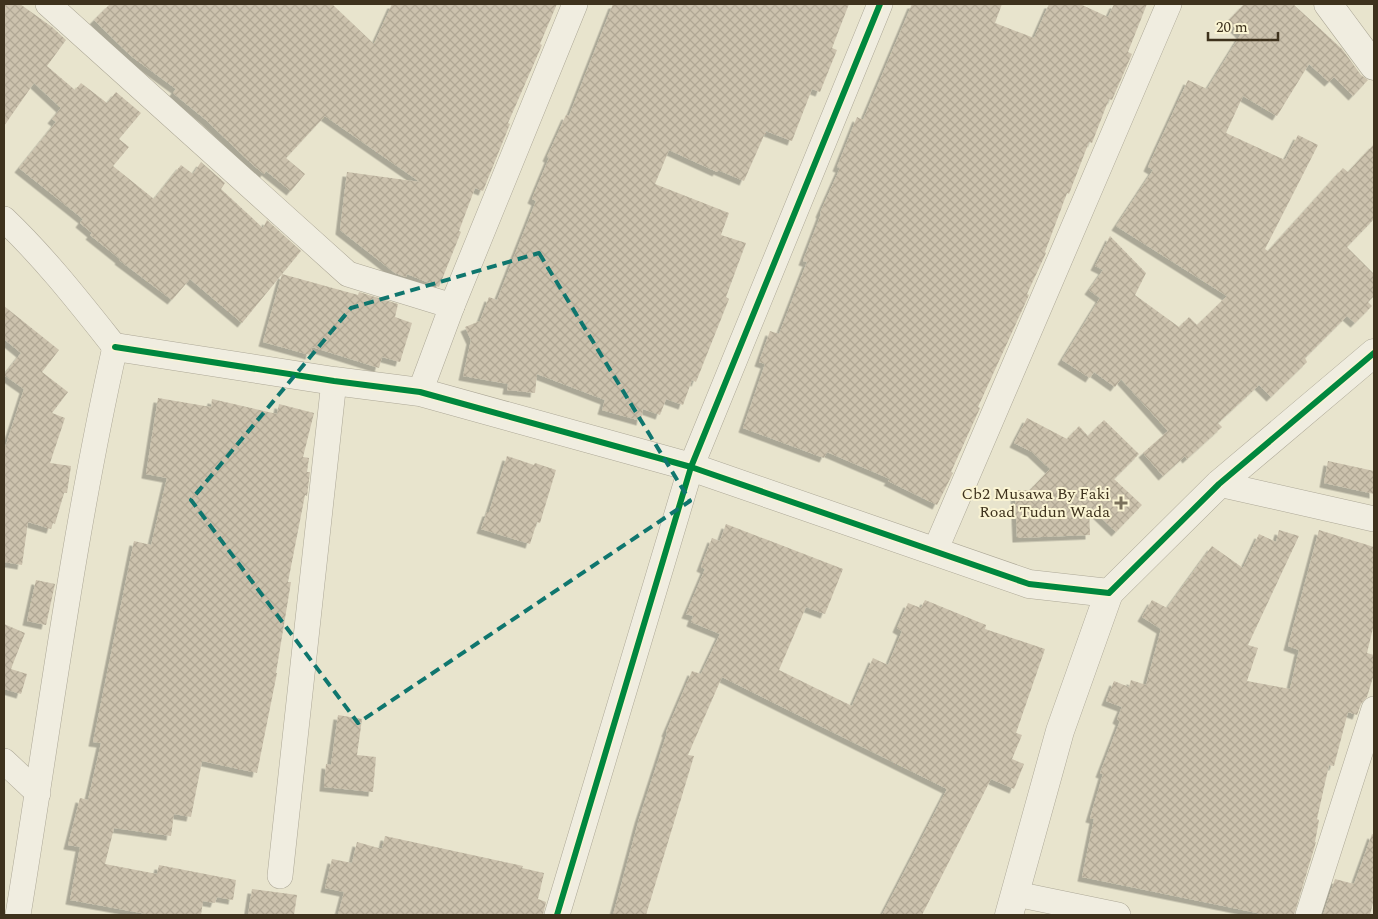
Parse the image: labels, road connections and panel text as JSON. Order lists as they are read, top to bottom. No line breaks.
{"places":{"health":["Cb2 Musawa By Faki Road Tudun Wada"]},"scale_bar":"20 m"}
